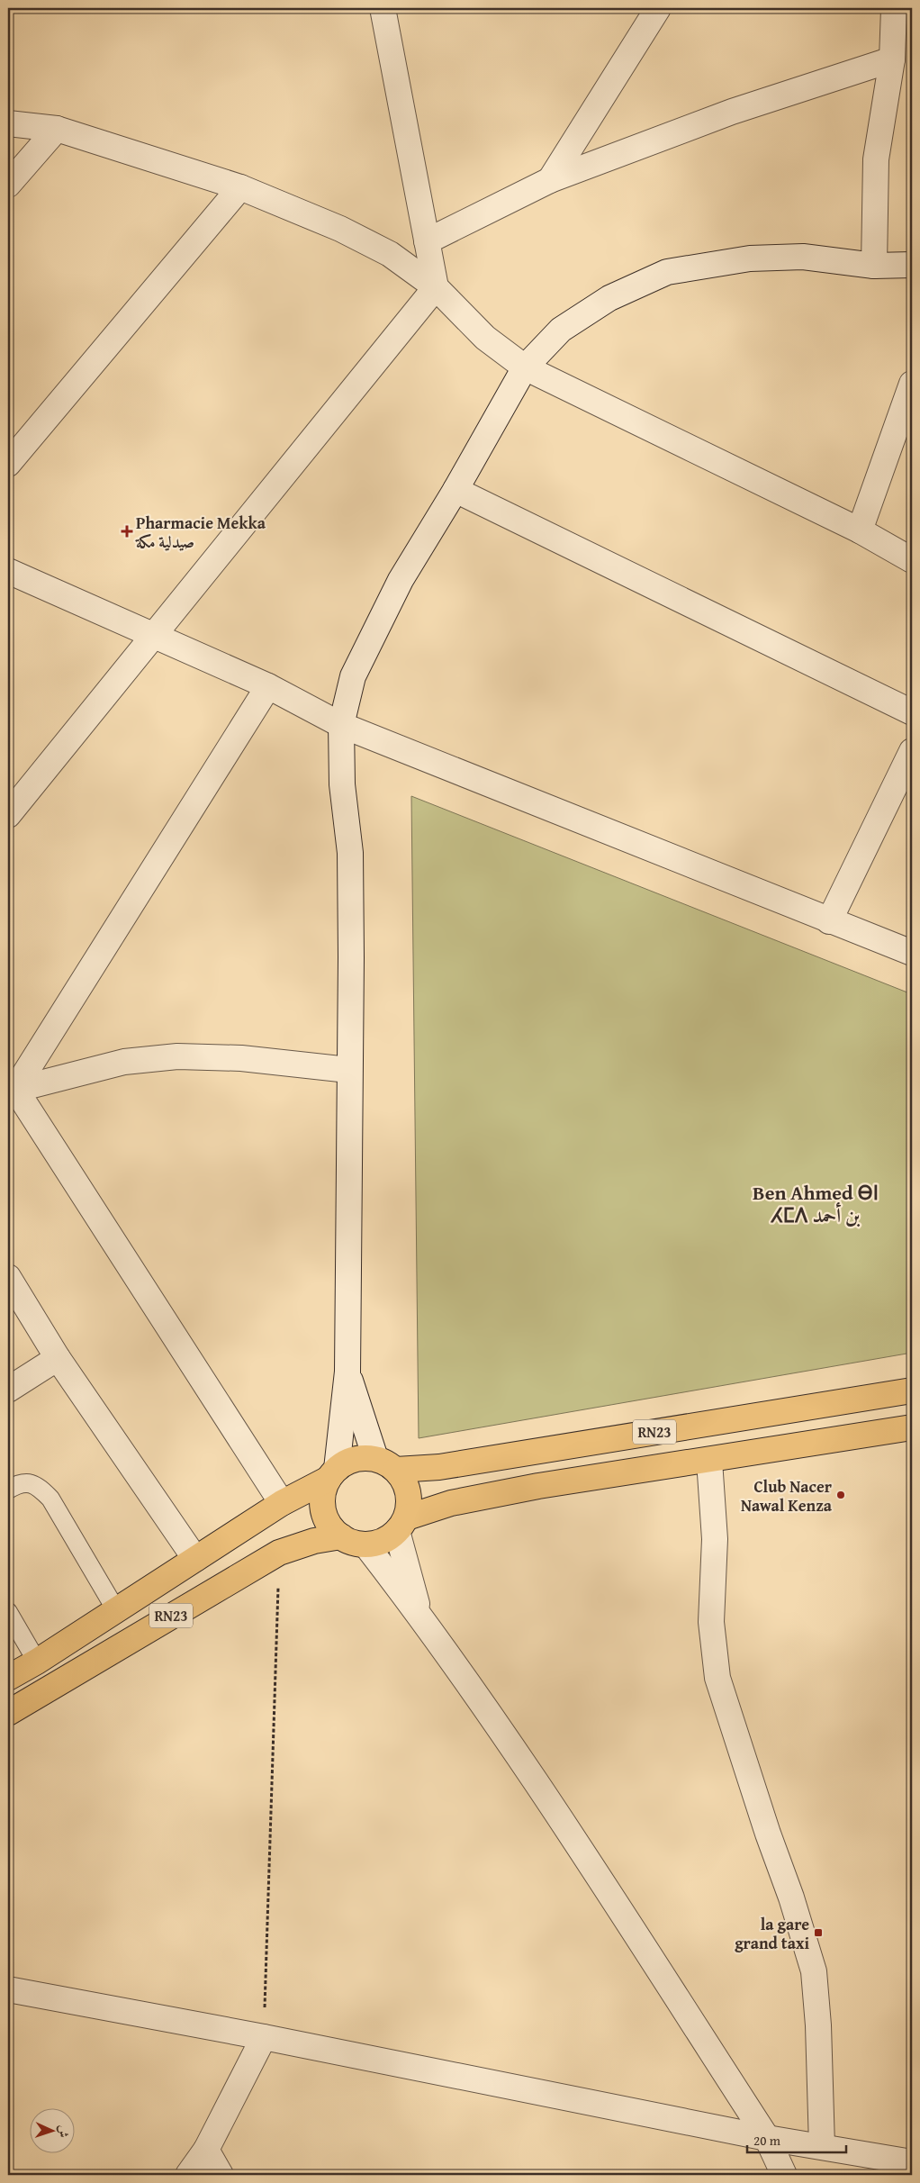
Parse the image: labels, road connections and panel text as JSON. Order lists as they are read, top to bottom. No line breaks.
{"streets":{"main road":["RN23"]},"districts":["Ben Ahmed ⴱⵏ ⵃⵎⴷ بن أحمد"],"places":{"health":["Pharmacie Mekka صيدلية مكة"],"other":["Club Nacer Nawal Kenza"],"transit":["la gare grand taxi"]},"scale_bar":"20 m","north":"right"}
